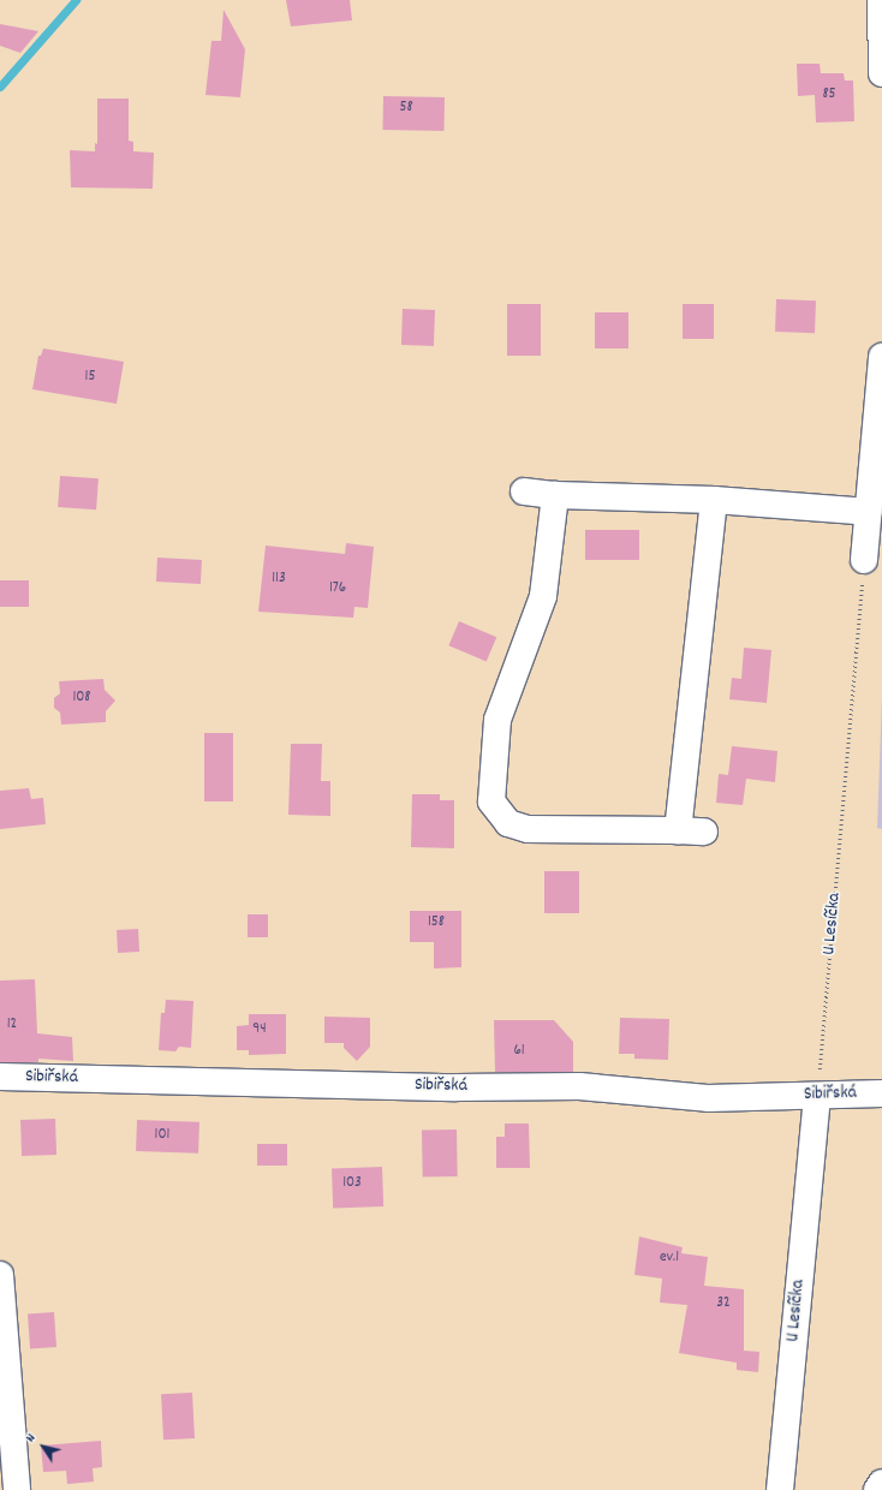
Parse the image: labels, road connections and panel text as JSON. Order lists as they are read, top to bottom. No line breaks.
{"streets":{"street":["U Lesíčka","Sibiřská"]},"crossings":[["U Lesíčka","Sibiřská"]],"house_numbers":["85","58","15","113","176","108","158","12","94","61","101","103","ev.1","32"],"north":"top left"}
